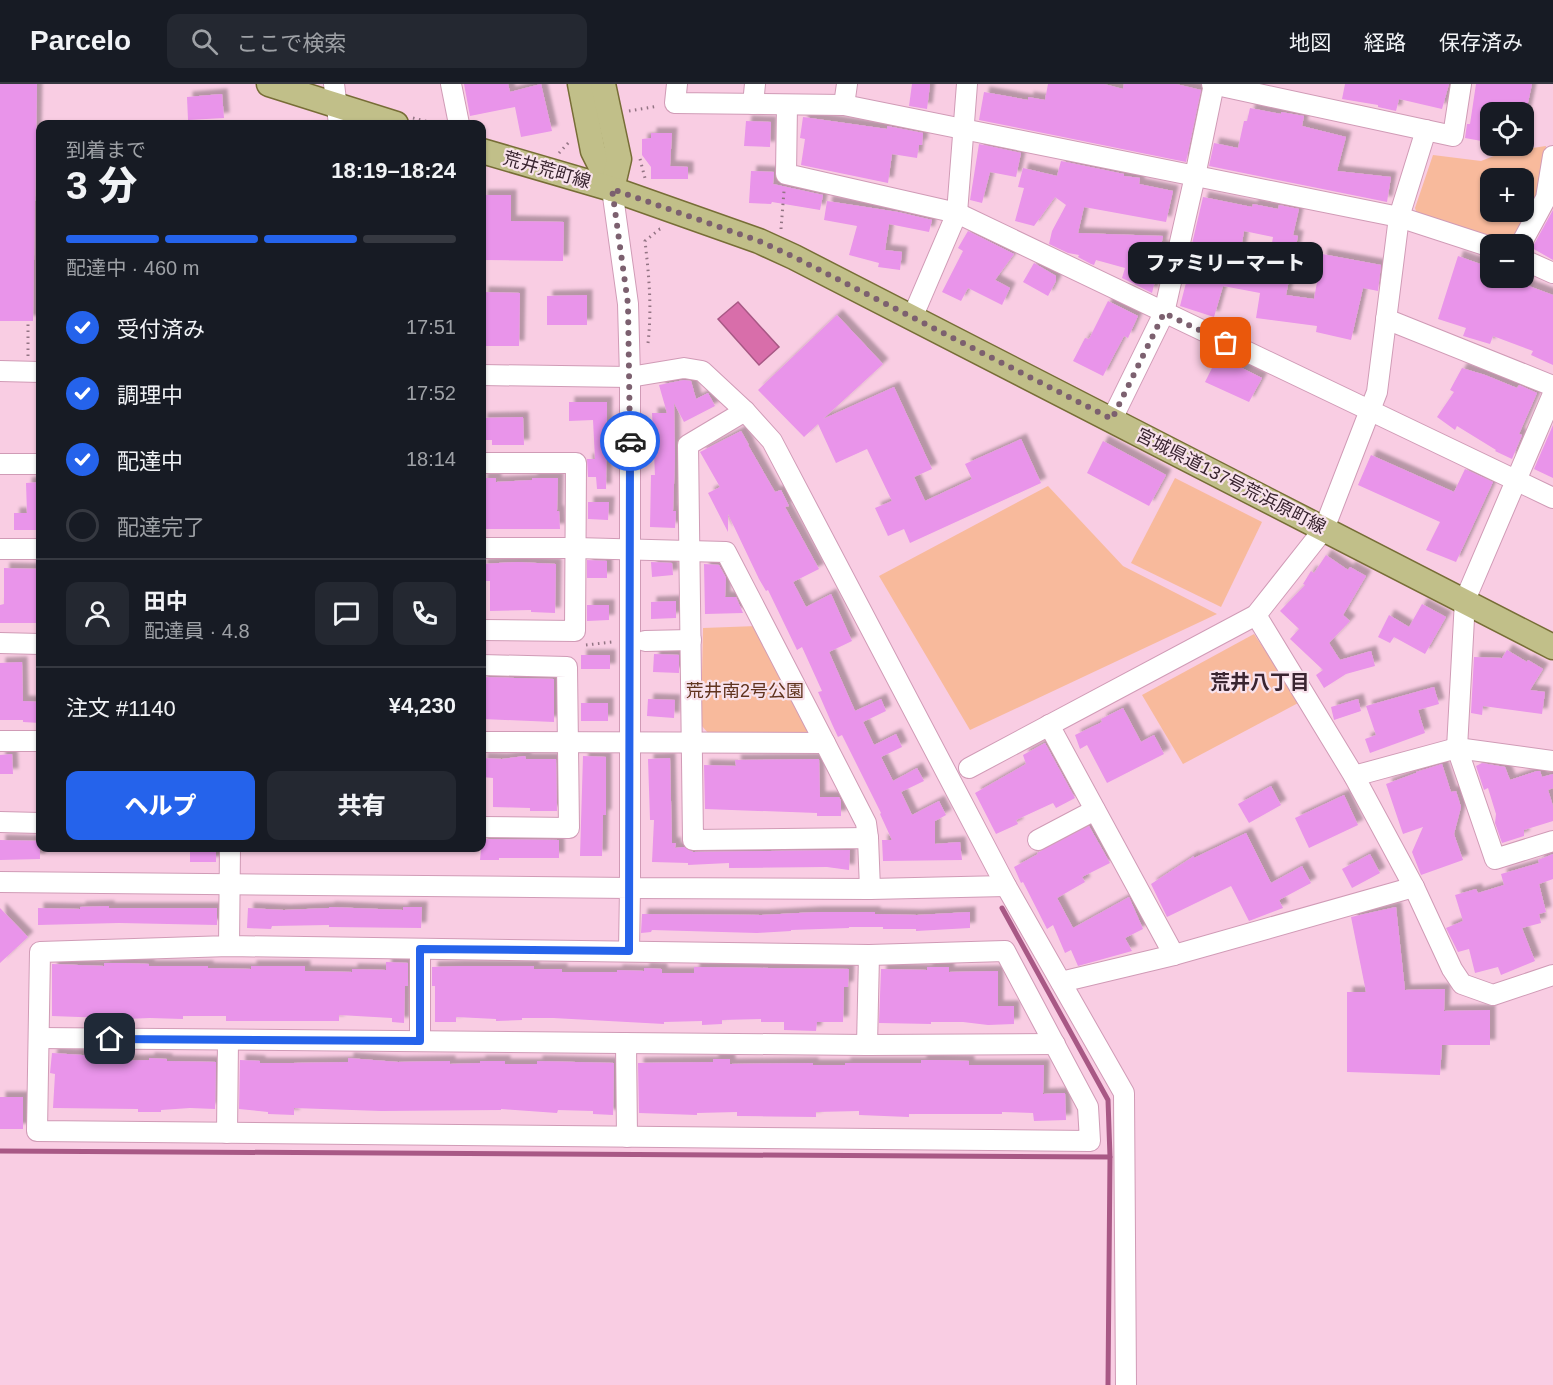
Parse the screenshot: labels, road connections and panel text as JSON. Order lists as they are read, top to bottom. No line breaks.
{"streets":{"main road":["荒井荒町線","宮城県道137号荒浜原町線"]},"crossings":[["荒井荒町線","宮城県道137号荒浜原町線"]],"districts":["荒井八丁目"],"parks":["荒井南2号公園"],"places":["ファミリーマート"],"page":{"header":"Parcelo","search":"ここで検索","nav":["地図","経路","保存済み"],"map_buttons":["+","−"],"heading":["3 分","到着まで","18:19–18:24"],"panel":["田中","配達員 · 4.8","注文 #1140","¥4,230"],"bar":"配達中 · 460 m","bubble":"ファミリーマート","list":[["受付済み","17:51"],["調理中","17:52"],["配達中","18:14"],"配達完了"],"buttons":["ヘルプ","共有"]}}
